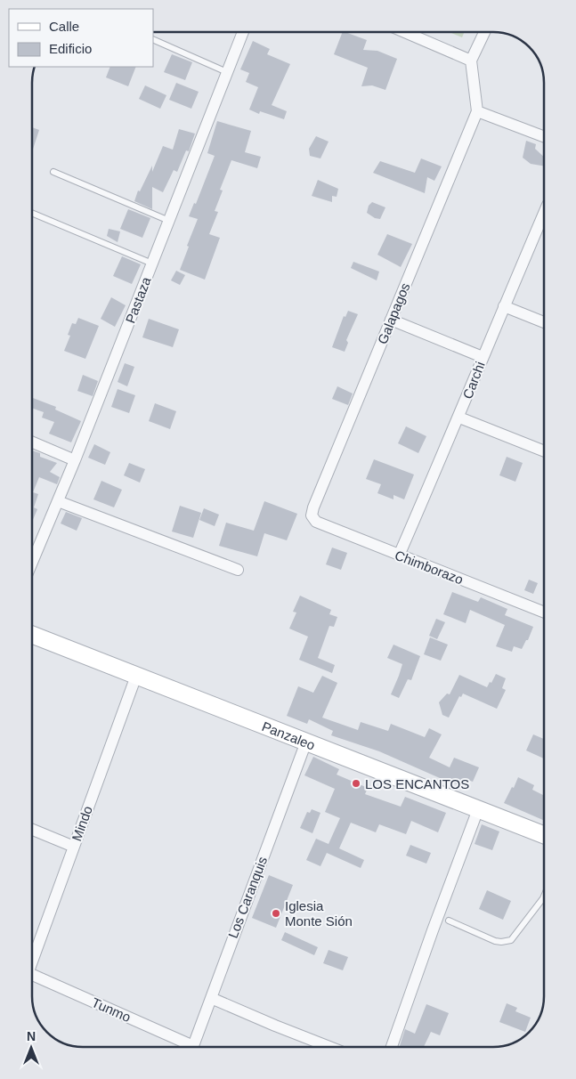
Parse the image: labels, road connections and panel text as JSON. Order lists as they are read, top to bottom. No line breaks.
{"streets":{"street":["Pastaza","Galapagos","Carchi","Chimborazo","Panzaleo","Mindo","Los Caranquis","Tunmo"]},"crossings":[["Galapagos","Chimborazo"],["Carchi","Chimborazo"],["Panzaleo","Mindo"],["Panzaleo","Los Caranquis"]],"places":["LOS ENCANTOS","Iglesia Monte Sión"],"legend":["Calle","Edificio"],"north":"top"}
